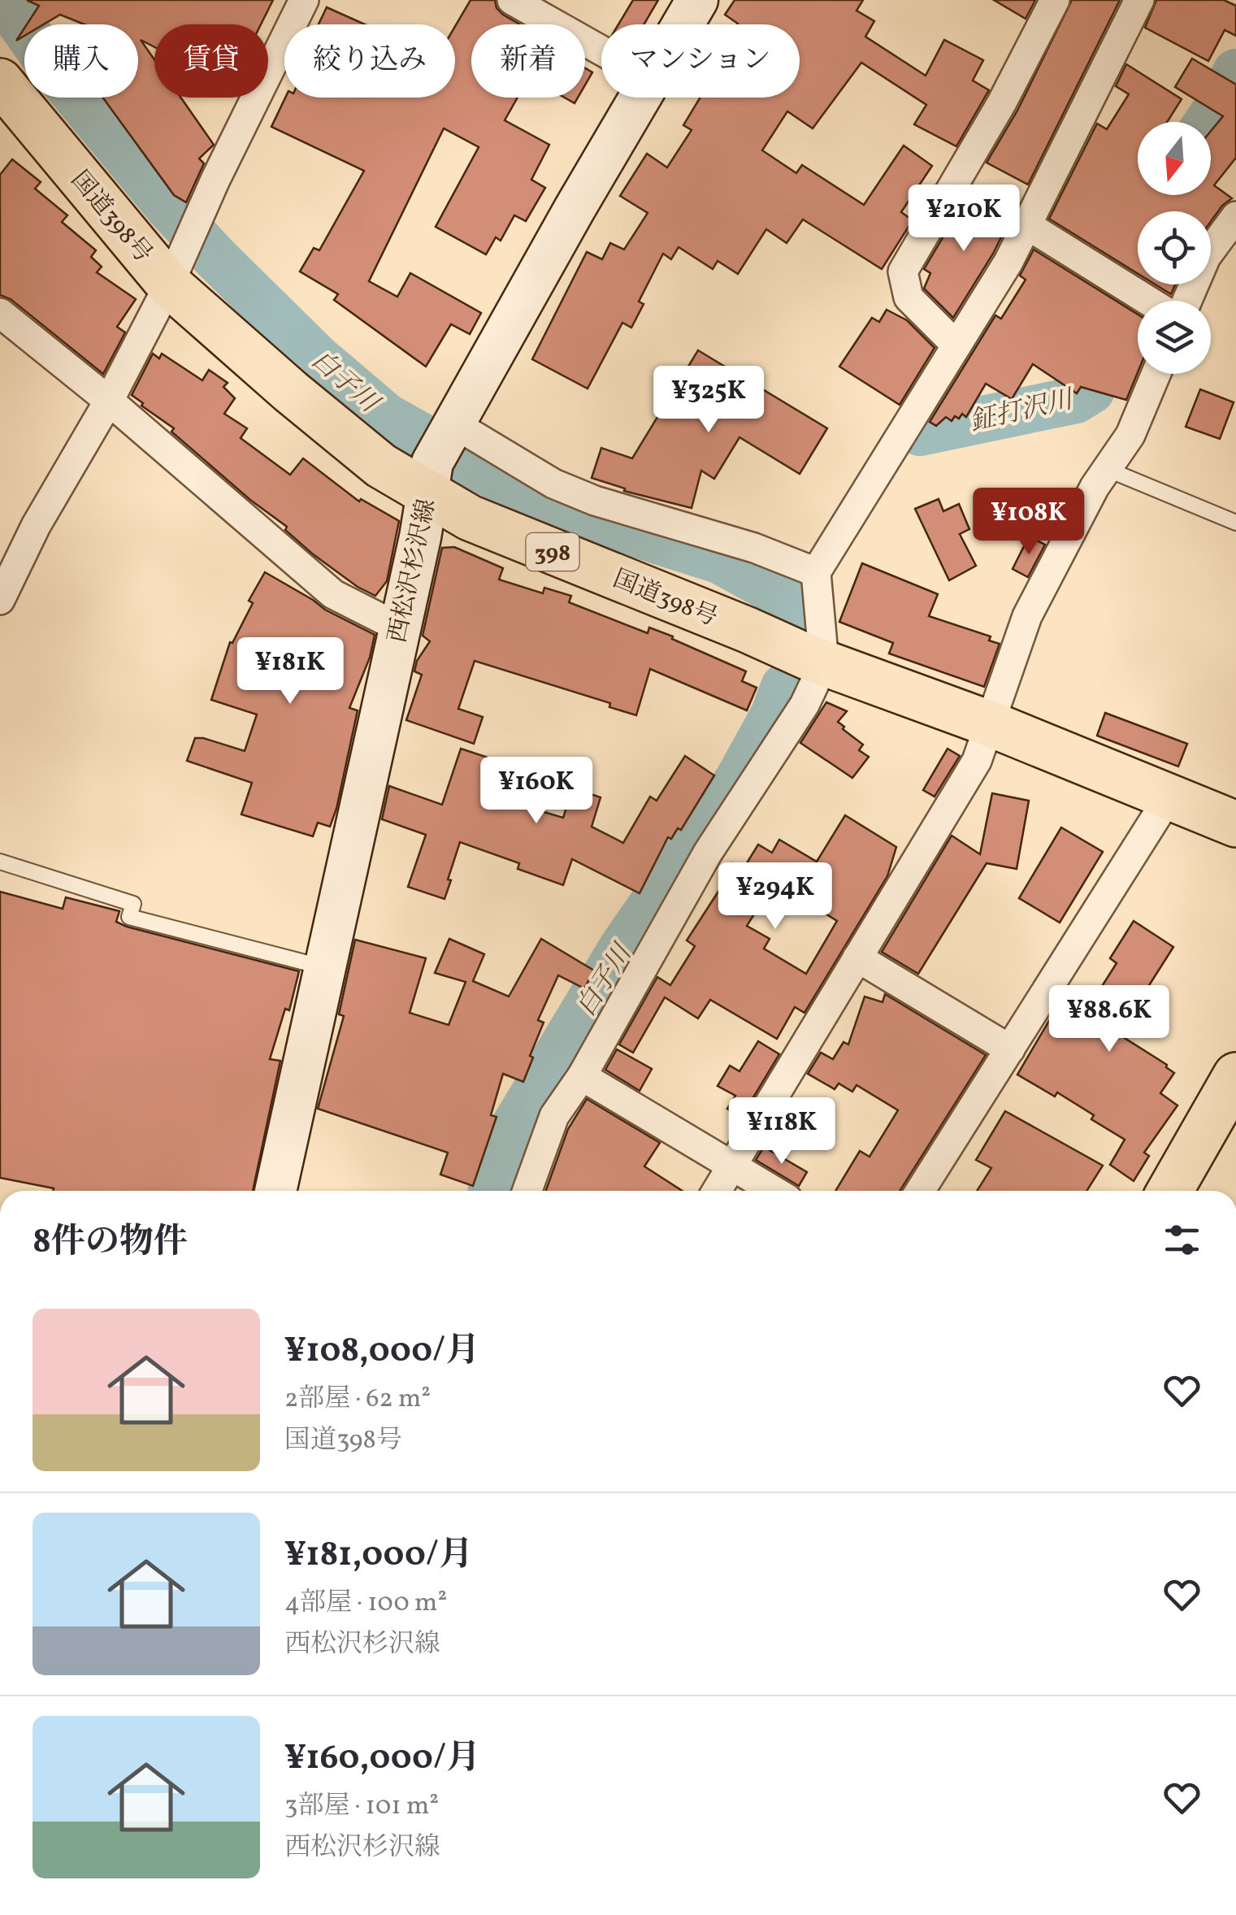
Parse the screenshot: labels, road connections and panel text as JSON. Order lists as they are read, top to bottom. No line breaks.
{"streets":{"highway":["国道398号","398"],"main road":["西松沢杉沢線"]},"crossings":[["国道398号","西松沢杉沢線"]],"water":["白子川","鉦打沢川"],"north":"bottom","page":{"chip":["購入","賃貸","絞り込み","新着","マンション"],"price":["¥210K","¥325K","¥108K","¥181K","¥160K","¥294K","¥88.6K","¥118K"],"heading":"8件の物件","list":[{"name":"¥108,000/月","note":"2部屋 · 62 m² · 国道398号"},{"name":"¥181,000/月","note":"4部屋 · 100 m² · 西松沢杉沢線"},{"name":"¥160,000/月","note":"3部屋 · 101 m² · 西松沢杉沢線"}]}}
